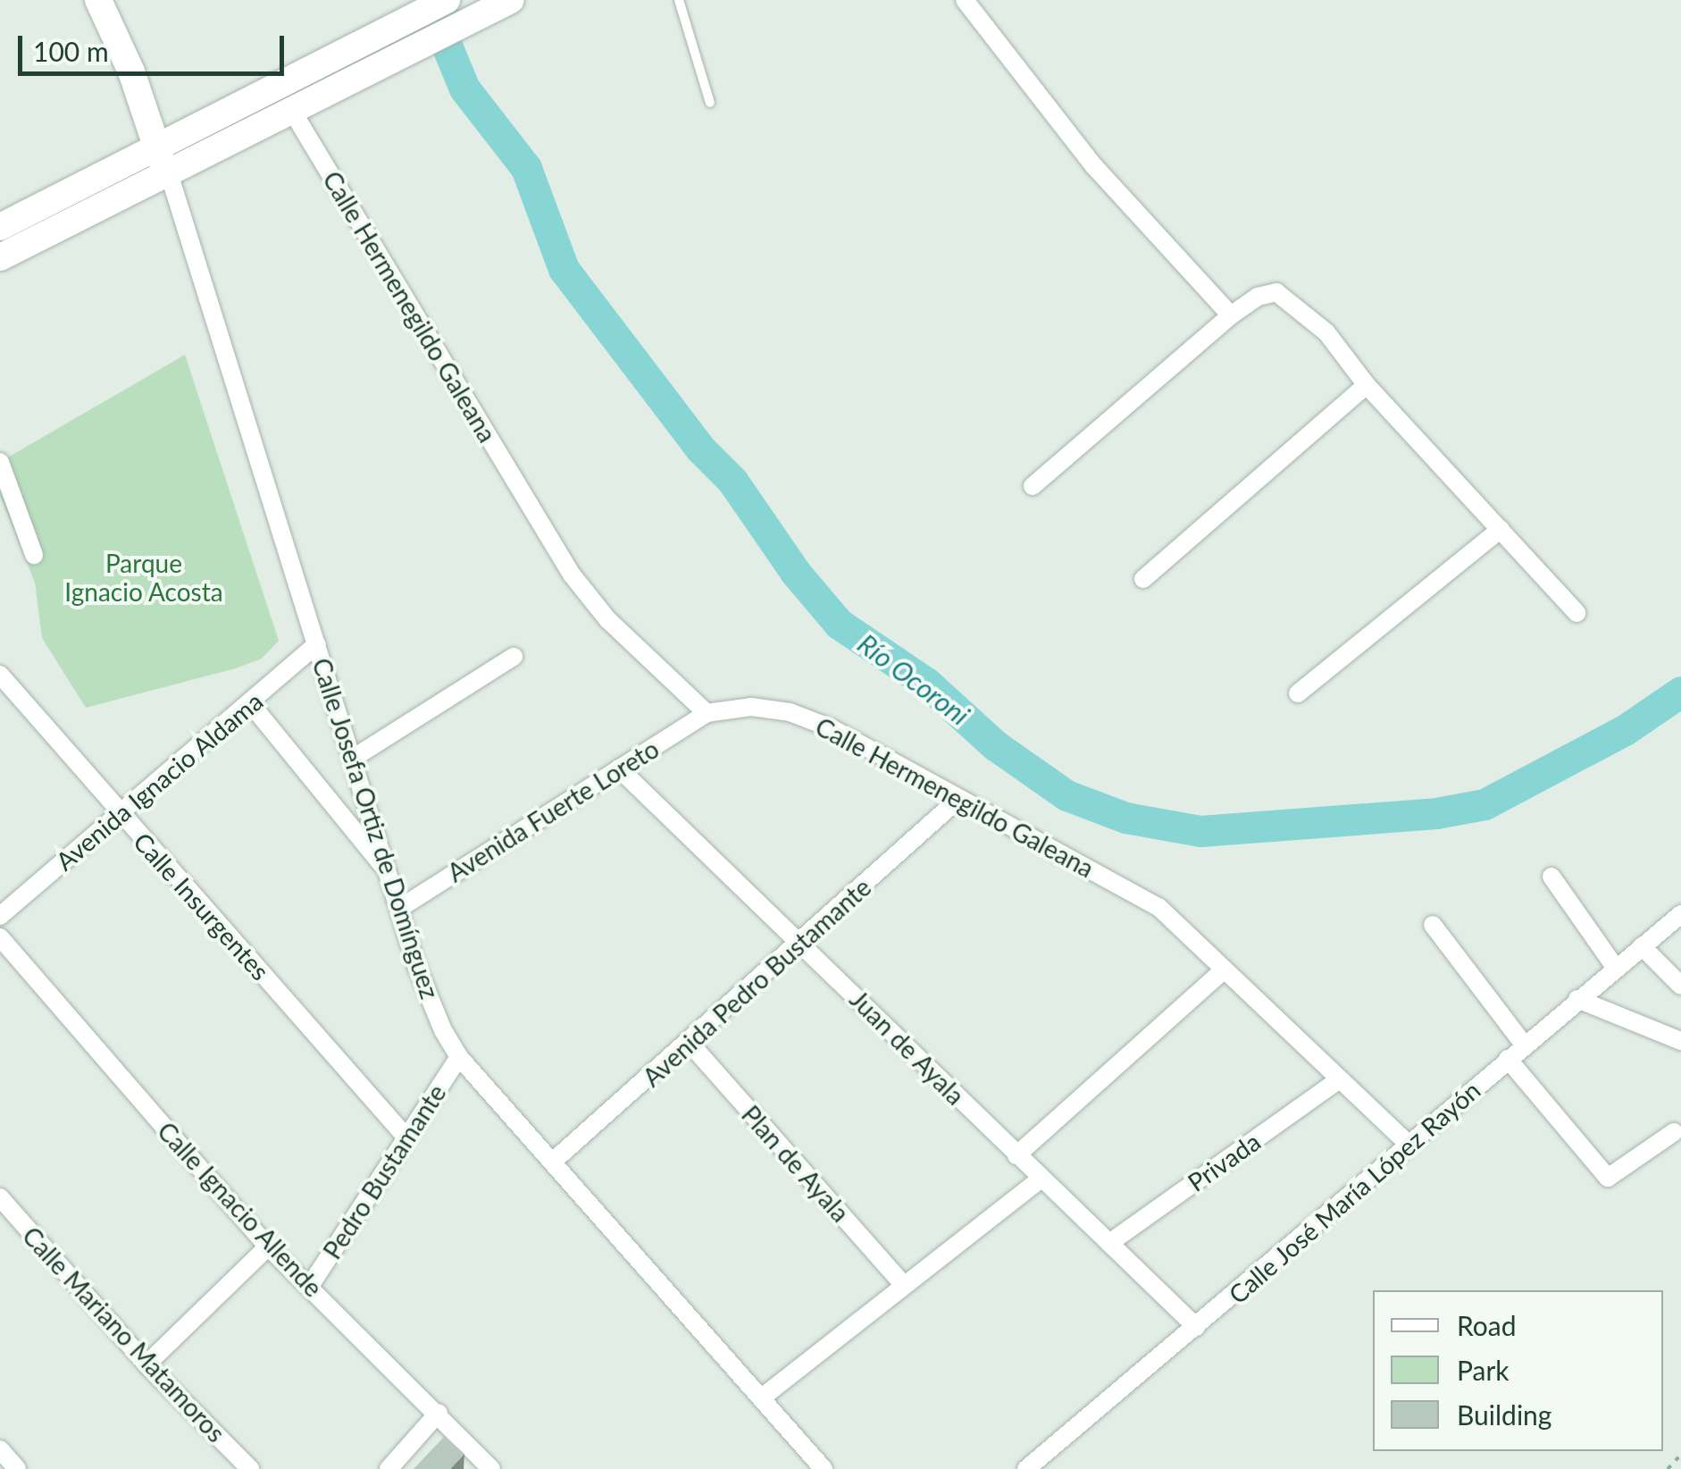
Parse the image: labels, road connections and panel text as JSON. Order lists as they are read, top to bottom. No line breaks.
{"streets":{"street":["Calle Hermenegildo Galeana","Avenida Ignacio Aldama","Avenida Fuerte Loreto","Calle Josefa Ortiz de Domínguez","Calle Insurgentes","Avenida Pedro Bustamante","Juan de Ayala","Privada","Plan de Ayala","Pedro Bustamante","Calle José María López Rayón","Calle Ignacio Allende","Calle Mariano Matamoros"]},"crossings":[["Calle Hermenegildo Galeana","Avenida Fuerte Loreto"],["Calle Hermenegildo Galeana","Avenida Pedro Bustamante"],["Calle Hermenegildo Galeana","Privada"],["Calle Hermenegildo Galeana","Calle José María López Rayón"],["Avenida Ignacio Aldama","Calle Josefa Ortiz de Domínguez"],["Avenida Ignacio Aldama","Calle Insurgentes"],["Avenida Fuerte Loreto","Calle Josefa Ortiz de Domínguez"],["Avenida Fuerte Loreto","Juan de Ayala"],["Calle Josefa Ortiz de Domínguez","Avenida Pedro Bustamante"],["Calle Josefa Ortiz de Domínguez","Pedro Bustamante"],["Calle Insurgentes","Pedro Bustamante"],["Avenida Pedro Bustamante","Juan de Ayala"],["Avenida Pedro Bustamante","Plan de Ayala"],["Juan de Ayala","Privada"],["Juan de Ayala","Calle José María López Rayón"],["Pedro Bustamante","Calle Ignacio Allende"]],"water":["Río Ocoroni"],"parks":["Parque Ignacio Acosta"],"legend":["Road","Park","Building"],"scale_bar":"100 m"}
